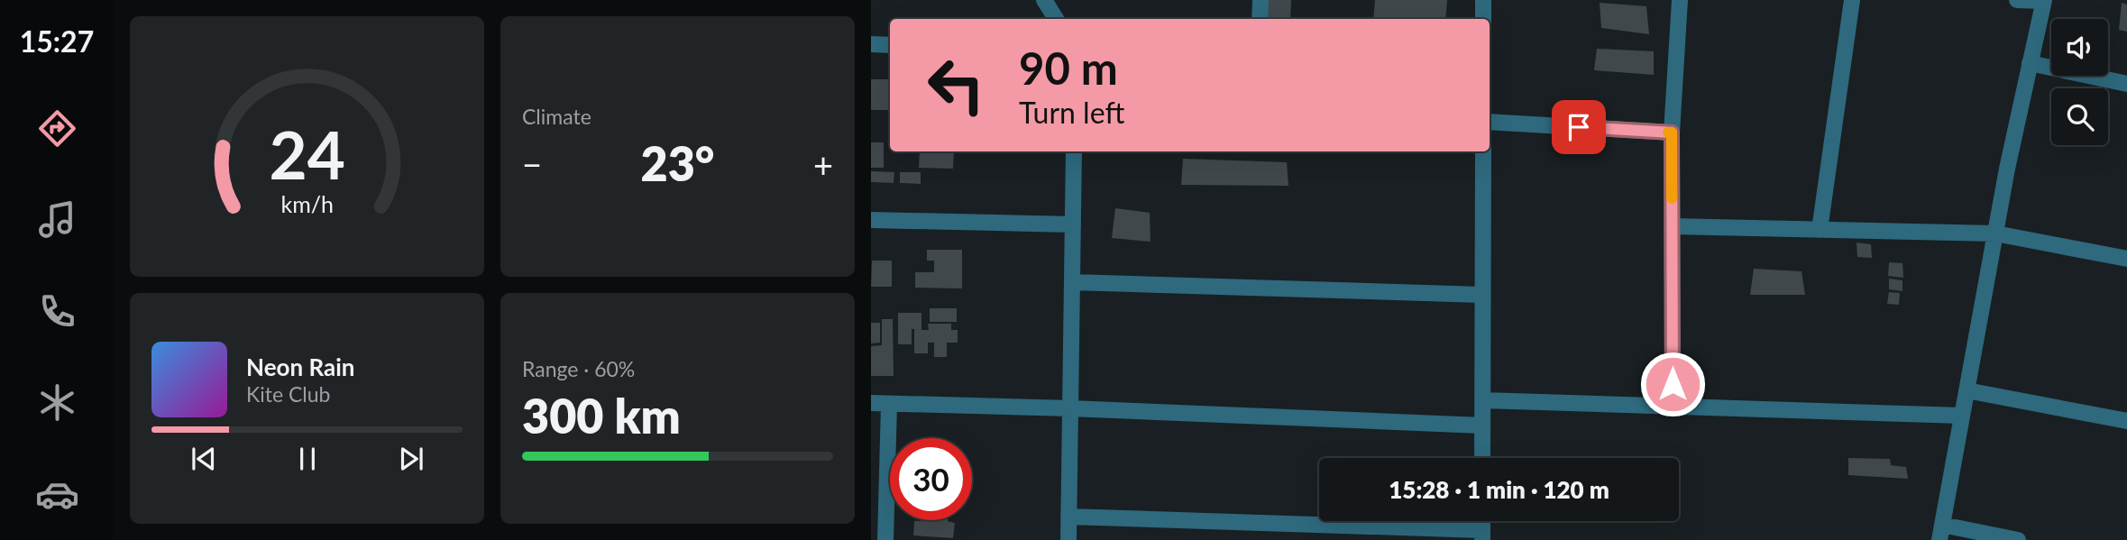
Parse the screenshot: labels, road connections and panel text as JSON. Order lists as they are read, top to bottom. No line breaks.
{"page":{"tabs":"15:27","tile":["Climate",["Range · 60%","300 km"]],"turn":["90 m","Turn left"],"heat":["−","23°","+"],"song":["Neon Rain","Kite Club"],"limit":"30","trip":"15:28 · 1 min · 120 m","gauge":["24","km/h"]}}
